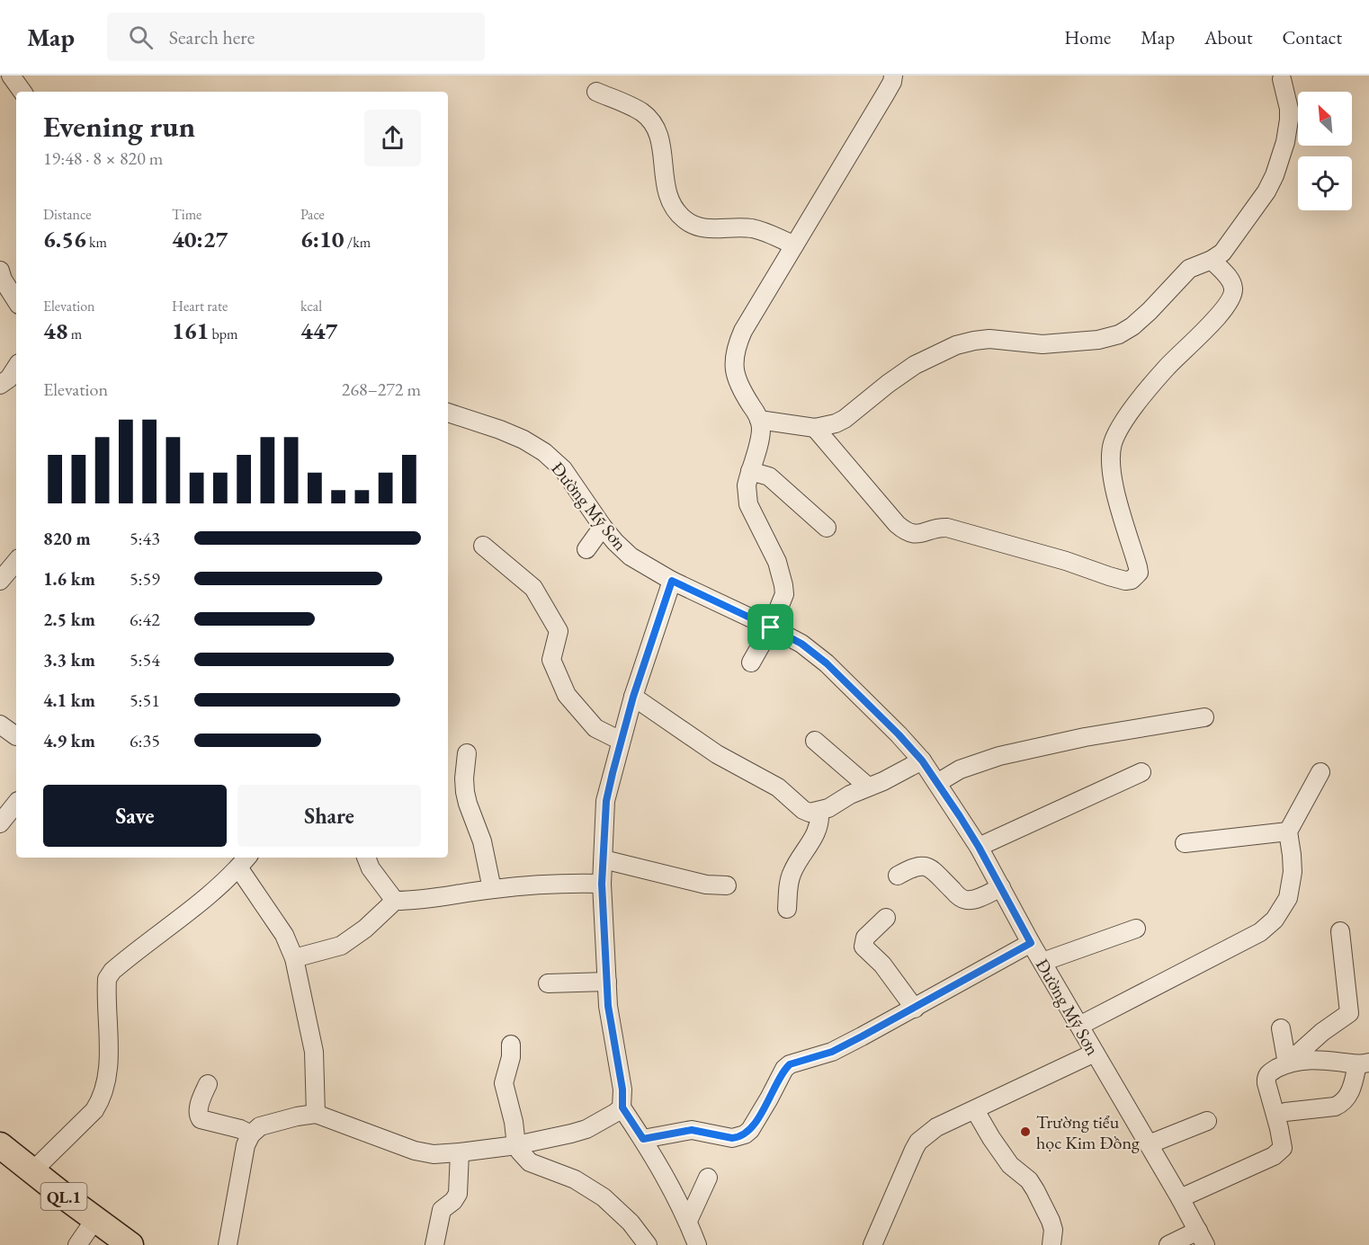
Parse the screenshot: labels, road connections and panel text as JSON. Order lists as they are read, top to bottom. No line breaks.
{"streets":{"highway":["QL.1"],"street":["Đường Mỹ Sơn"]},"places":["Trường tiểu học Kim Đồng"],"north":"top left","page":{"header":"Map","search":"Search here","nav":["Home","Map","About","Contact"],"heading":["Evening run","19:48 · 8 × 820 m"],"stats":[["Distance","6.56 km"],["Time","40:27"],["Pace","6:10 /km"],["Elevation","48 m"],["Heart rate","161 bpm"],["kcal","447"]],"chart":["Elevation","268–272 m"],"list":[{"name":"820 m","note":"5:43"},{"name":"1.6 km","note":"5:59"},{"name":"2.5 km","note":"6:42"},{"name":"3.3 km","note":"5:54"},{"name":"4.1 km","note":"5:51"},{"name":"4.9 km","note":"6:35"}],"buttons":["Save","Share"]}}
